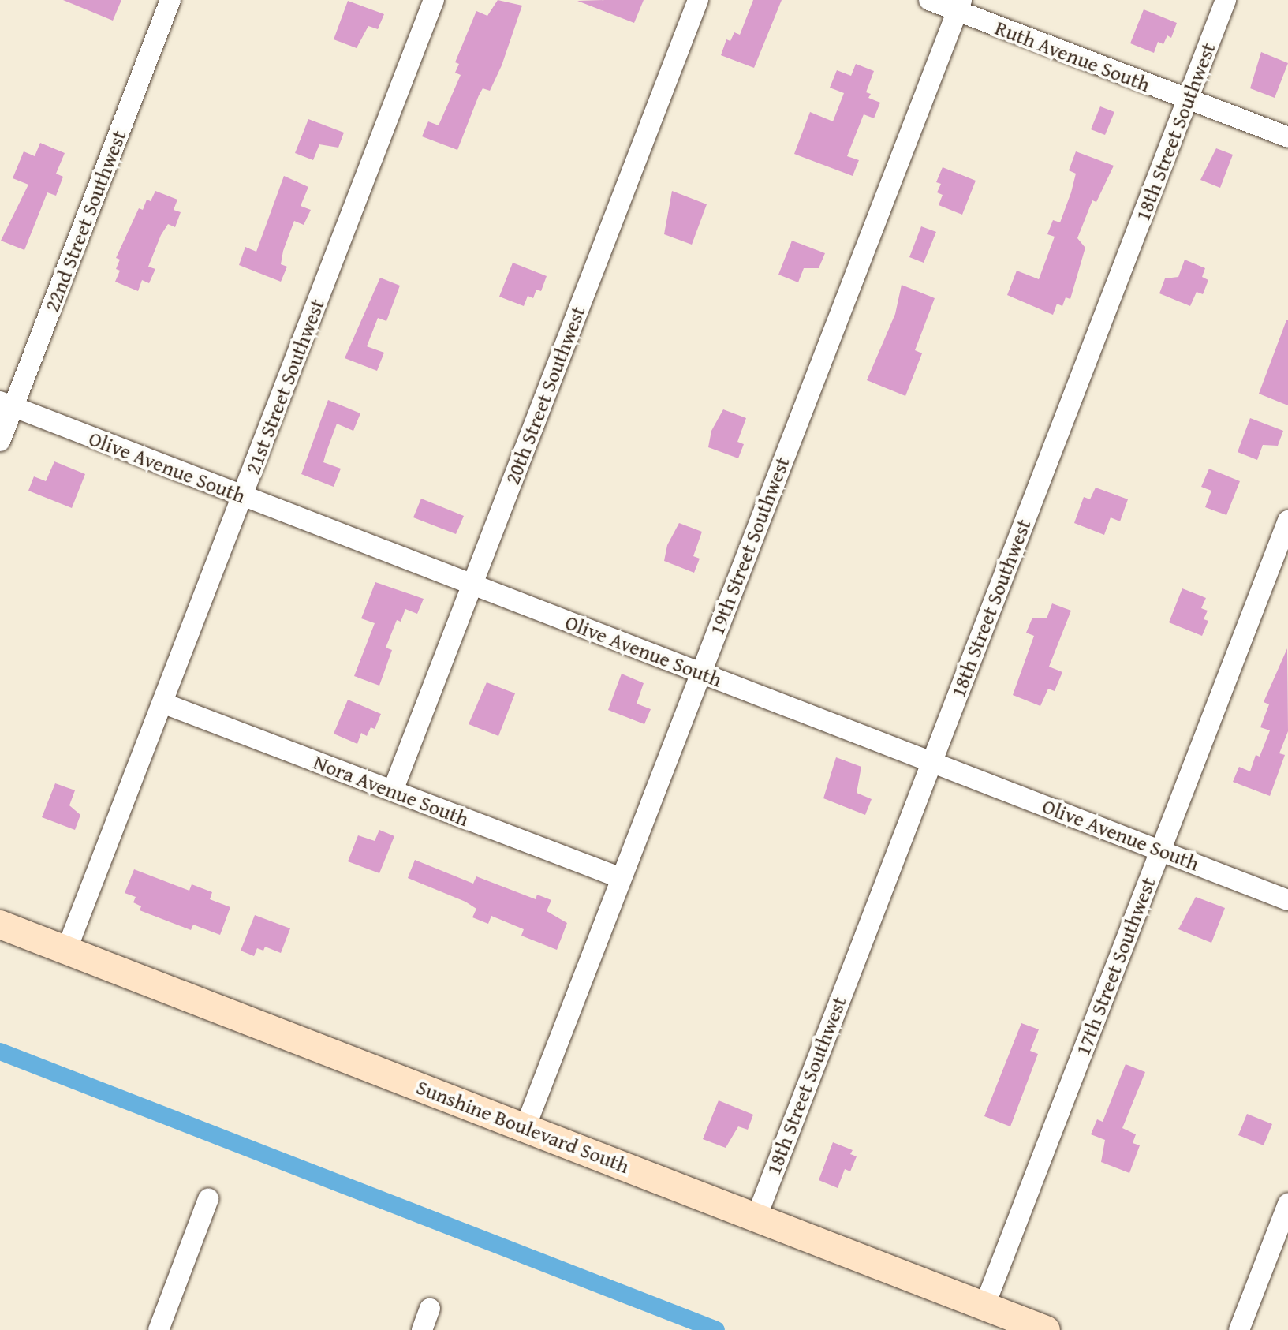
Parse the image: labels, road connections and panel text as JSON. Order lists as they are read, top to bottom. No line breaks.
{"streets":{"street":["Ruth Avenue South","18th Street Southwest","22nd Street Southwest","21st Street Southwest","20th Street Southwest","Olive Avenue South","19th Street Southwest","Nora Avenue South","17th Street Southwest","Sunshine Boulevard South"]},"crossings":[["Ruth Avenue South","18th Street Southwest"],["Ruth Avenue South","19th Street Southwest"],["18th Street Southwest","Olive Avenue South"],["18th Street Southwest","Sunshine Boulevard South"],["22nd Street Southwest","Olive Avenue South"],["21st Street Southwest","Olive Avenue South"],["21st Street Southwest","Nora Avenue South"],["21st Street Southwest","Sunshine Boulevard South"],["20th Street Southwest","Olive Avenue South"],["20th Street Southwest","Nora Avenue South"],["Olive Avenue South","19th Street Southwest"],["Olive Avenue South","17th Street Southwest"],["19th Street Southwest","Nora Avenue South"],["19th Street Southwest","Sunshine Boulevard South"],["17th Street Southwest","Sunshine Boulevard South"]]}
